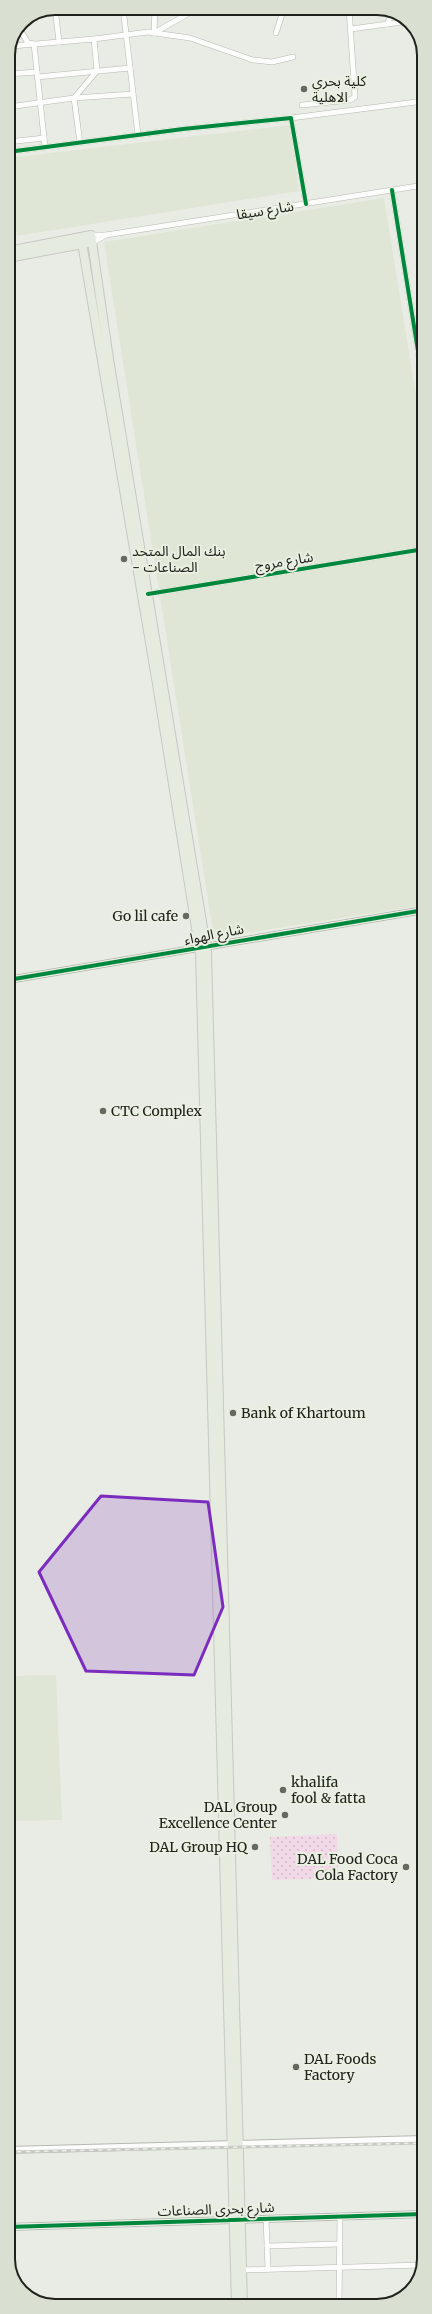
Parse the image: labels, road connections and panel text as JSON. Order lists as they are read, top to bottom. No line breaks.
{"streets":{"main road":["شارع سيقا"],"street":["شارع مروج","شارع الهواء","شارع بحرى الصناعات"]},"places":["كلية بحري الاهلية","بنك المال المتحد - الصناعات","Go lil cafe","CTC Complex","Bank of Khartoum","khalifa fool & fatta","DAL Group Excellence Center","DAL Group HQ","DAL Food Coca Cola Factory","DAL Foods Factory"]}
